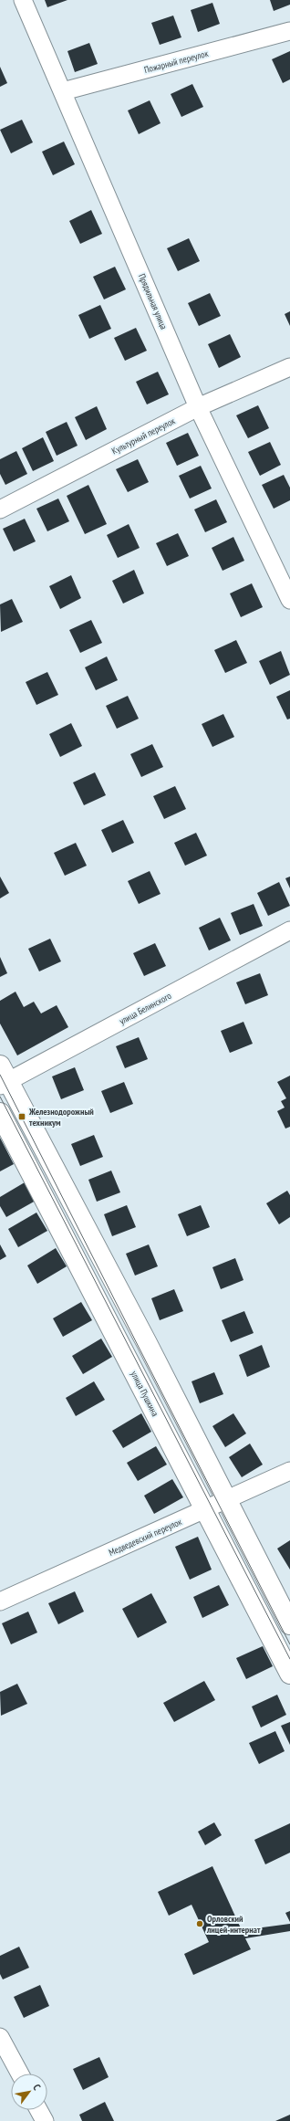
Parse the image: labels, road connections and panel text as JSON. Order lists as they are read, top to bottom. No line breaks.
{"streets":{"main road":["улица Пушкина"],"street":["Пожарный переулок","Прядильная улица","Культурный переулок","улица Белинского","Медведевский переулок"]},"crossings":[["Пожарный переулок","Прядильная улица"],["Прядильная улица","Культурный переулок"],["улица Пушкина","Медведевский переулок"]],"places":{"transit":["Железнодорожный техникум"],"other":["Орловский лицей-интернат"]},"north":"top right"}
